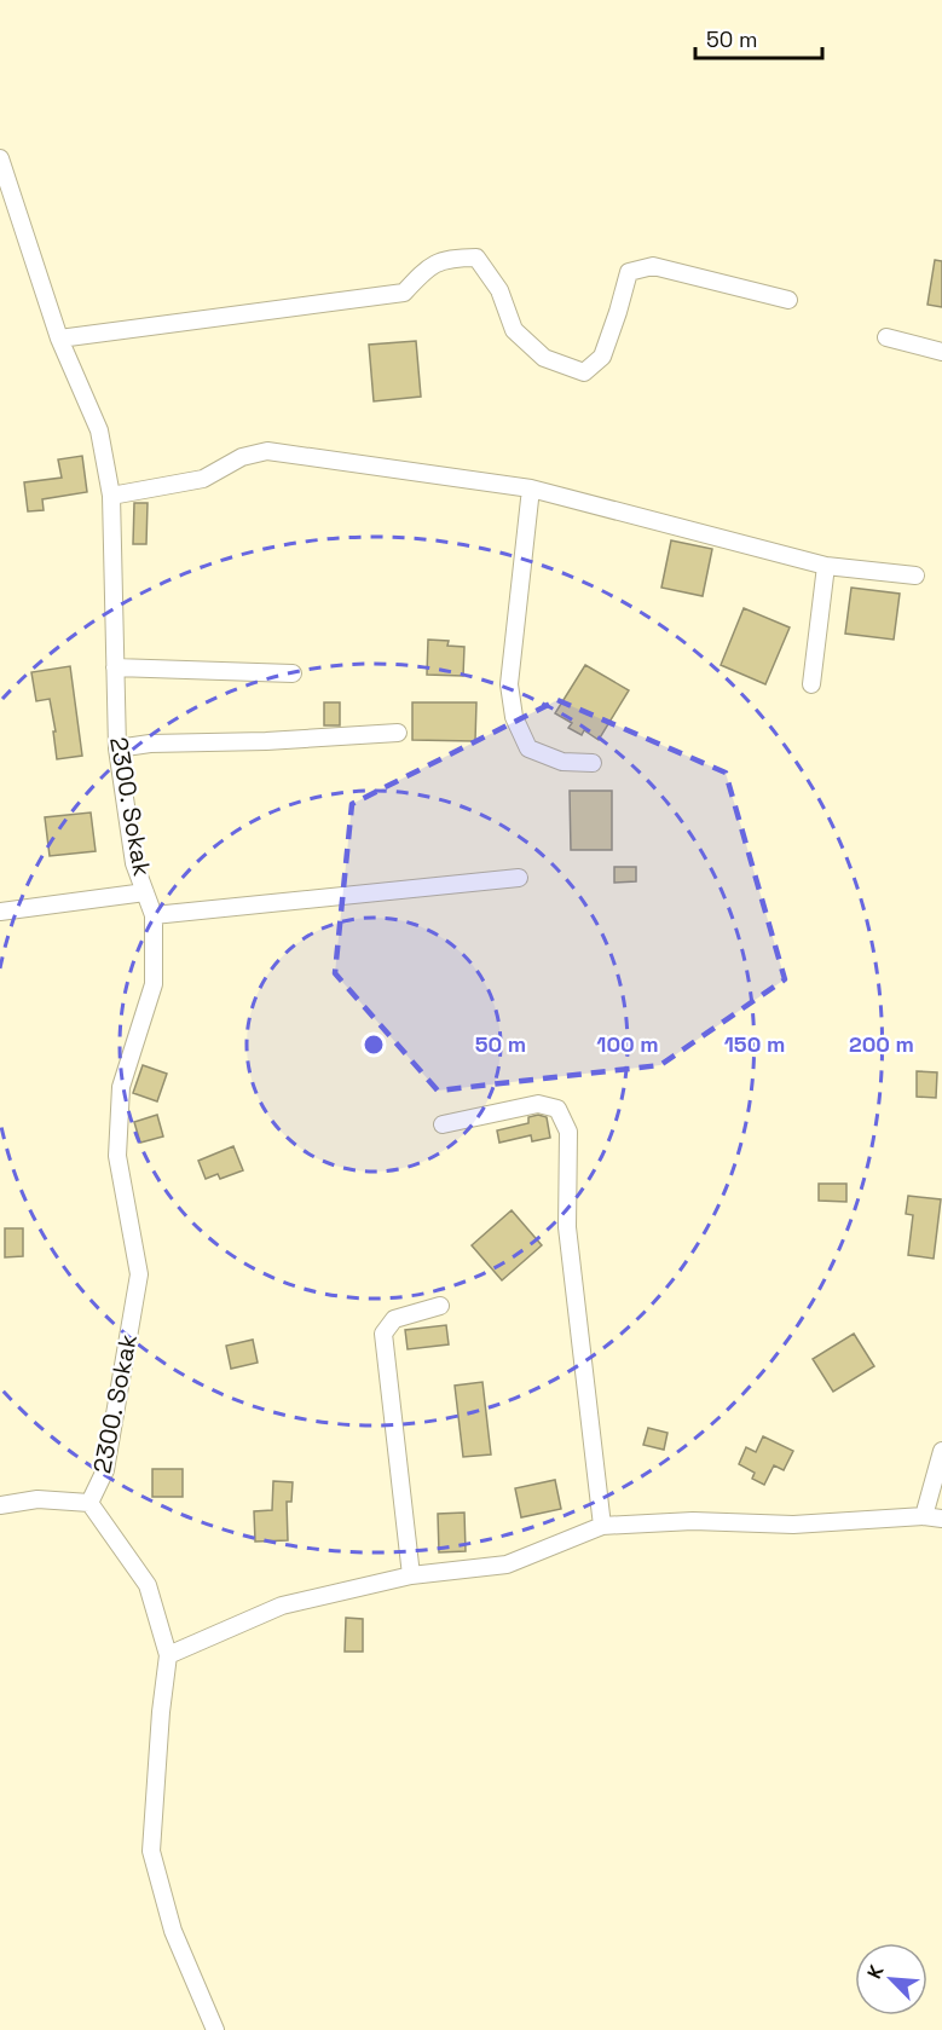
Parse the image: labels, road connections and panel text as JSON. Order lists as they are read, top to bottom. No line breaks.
{"streets":{"street":["2300. Sokak"]},"scale_bar":"50 m","north":"top left","rings":["50 m","100 m","150 m","200 m"]}
